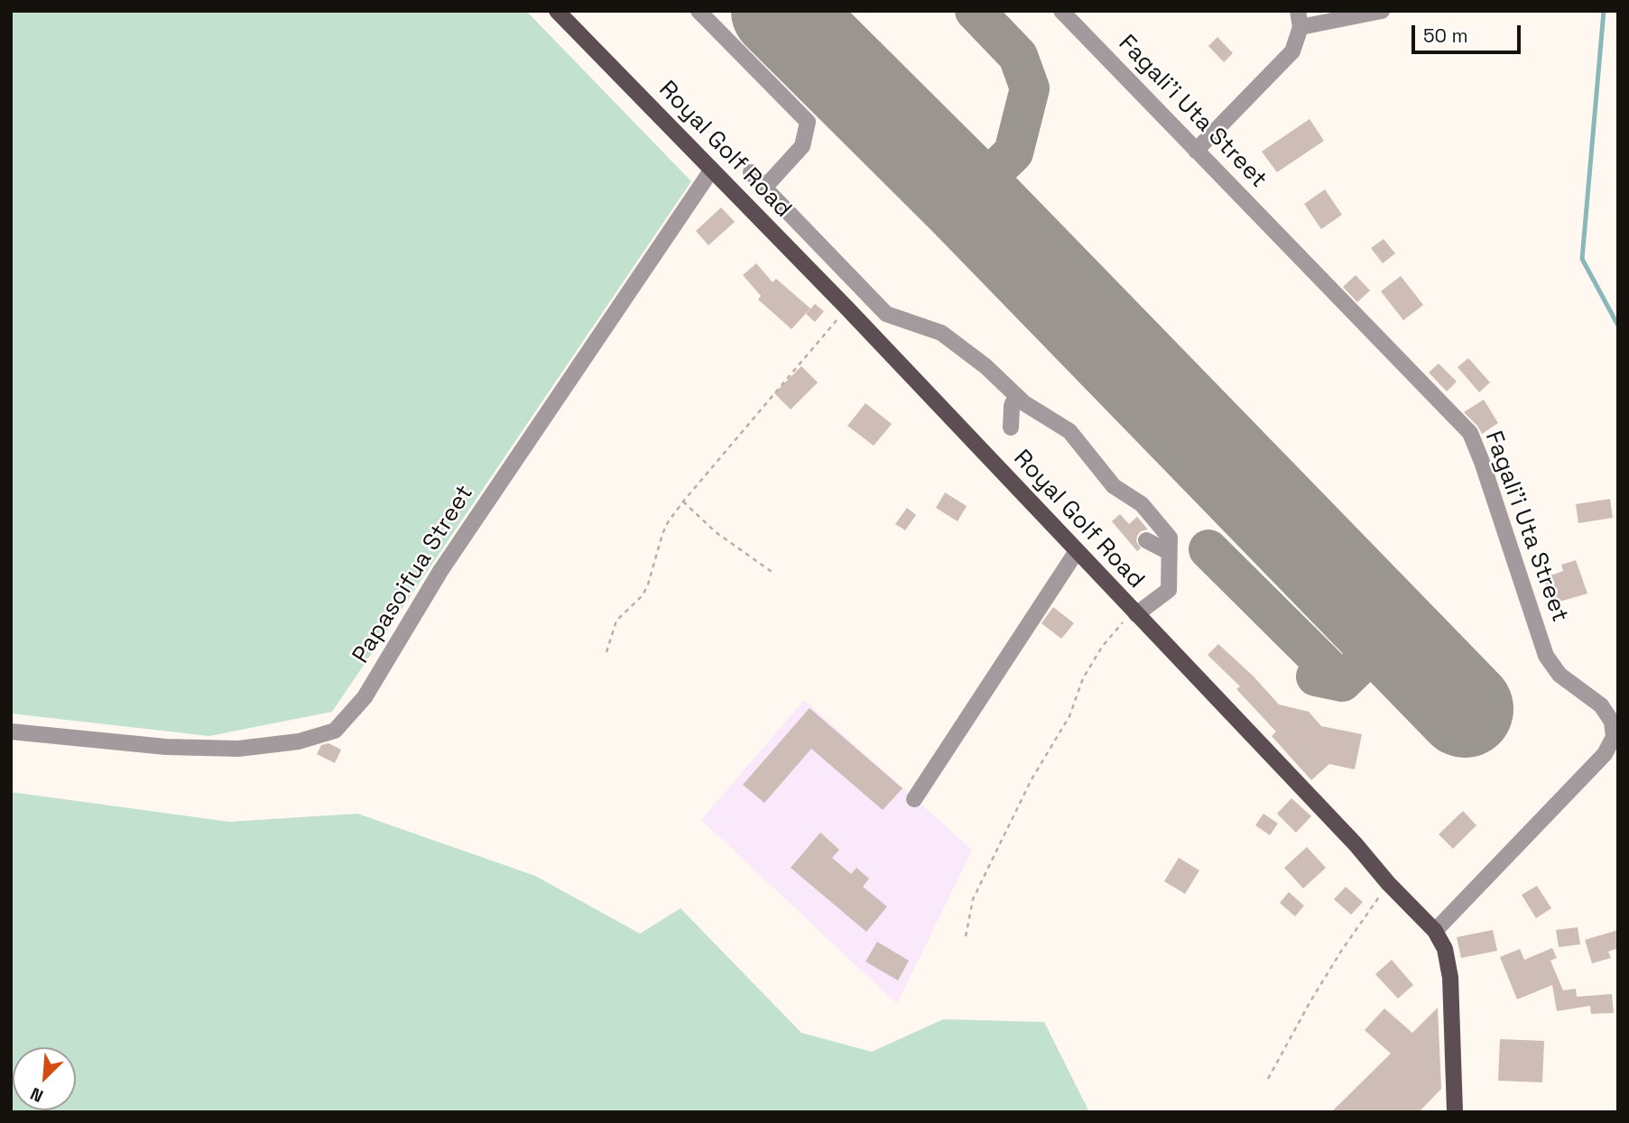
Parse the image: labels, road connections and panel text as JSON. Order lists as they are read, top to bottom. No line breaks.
{"streets":{"main road":["Royal Golf Road"],"street":["Fagali'i Uta Street","Papasoifua Street"]},"crossings":[["Fagali'i Uta Street","Royal Golf Road"],["Royal Golf Road","Papasoifua Street"]],"scale_bar":"50 m","north":"bottom left"}
